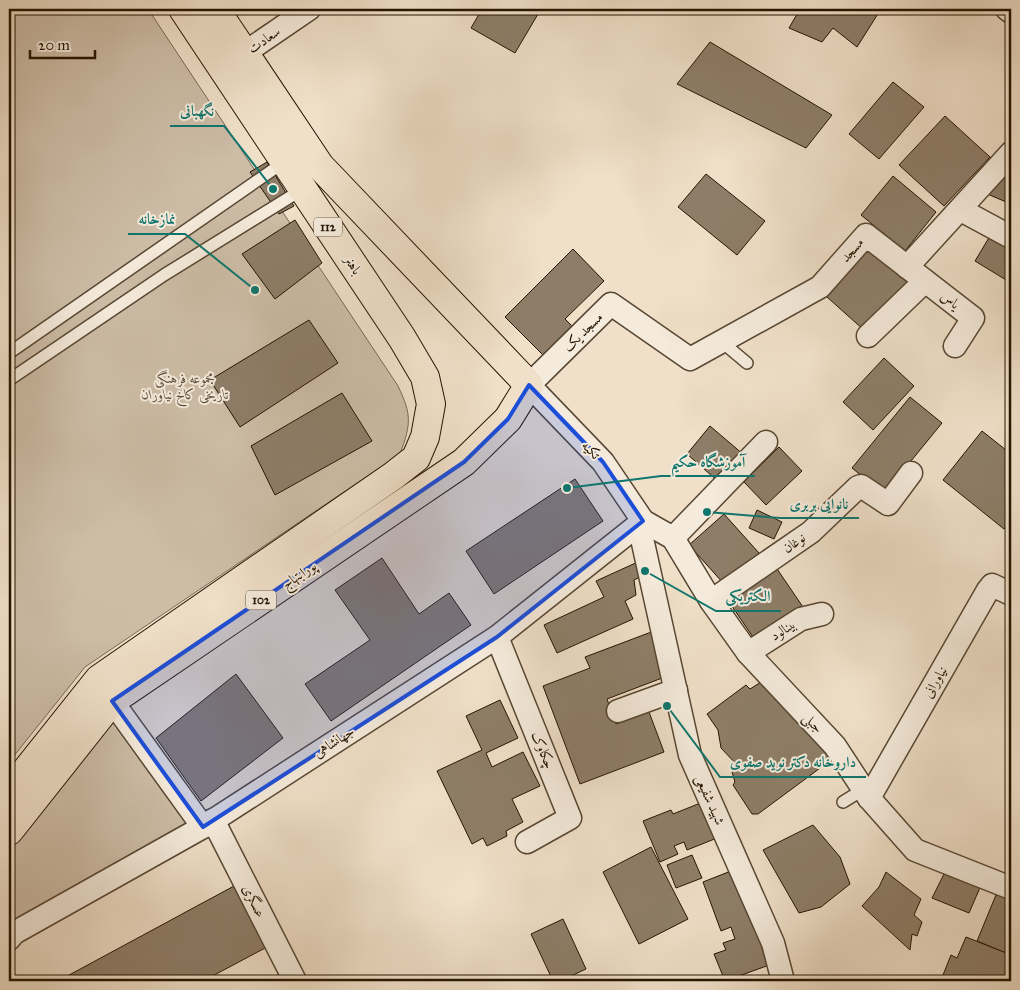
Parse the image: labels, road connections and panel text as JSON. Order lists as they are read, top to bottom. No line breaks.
{"streets":{"main road":["112","باهنر","پورابتهاج","102"],"street":["سعادت","مسجد","یاس","مسجد یک","تکیه","نوغان","بینالود","نیاورانی","جبلی","جهانشاهی","چکاوک","شهید شفیعی","عسگری"]},"crossings":[["سعادت","112"],["112","مسجد یک"],["112","تکیه"],["112","پورابتهاج"],["مسجد","یاس"],["مسجد","مسجد یک"],["باهنر","پورابتهاج"],["مسجد یک","تکیه"],["مسجد یک","پورابتهاج"],["تکیه","پورابتهاج"],["تکیه","جبلی"],["تکیه","جهانشاهی"],["تکیه","شهید شفیعی"],["نوغان","جبلی"],["پورابتهاج","عسگری"],["بینالود","جبلی"],["نیاورانی","جبلی"],["جبلی","جهانشاهی"],["جبلی","شهید شفیعی"],["جهانشاهی","چکاوک"],["جهانشاهی","شهید شفیعی"],["جهانشاهی","عسگری"]],"parks":["مجموعه فرهنگی تاریخی کاخ نیاوران"],"places":["نگهبانی","نمازخانه","آموزشگاه حکیم","نانوایی بربری","الکتریکی","داروخانه دکتر نوید صفوی"],"scale_bar":"20 m"}
